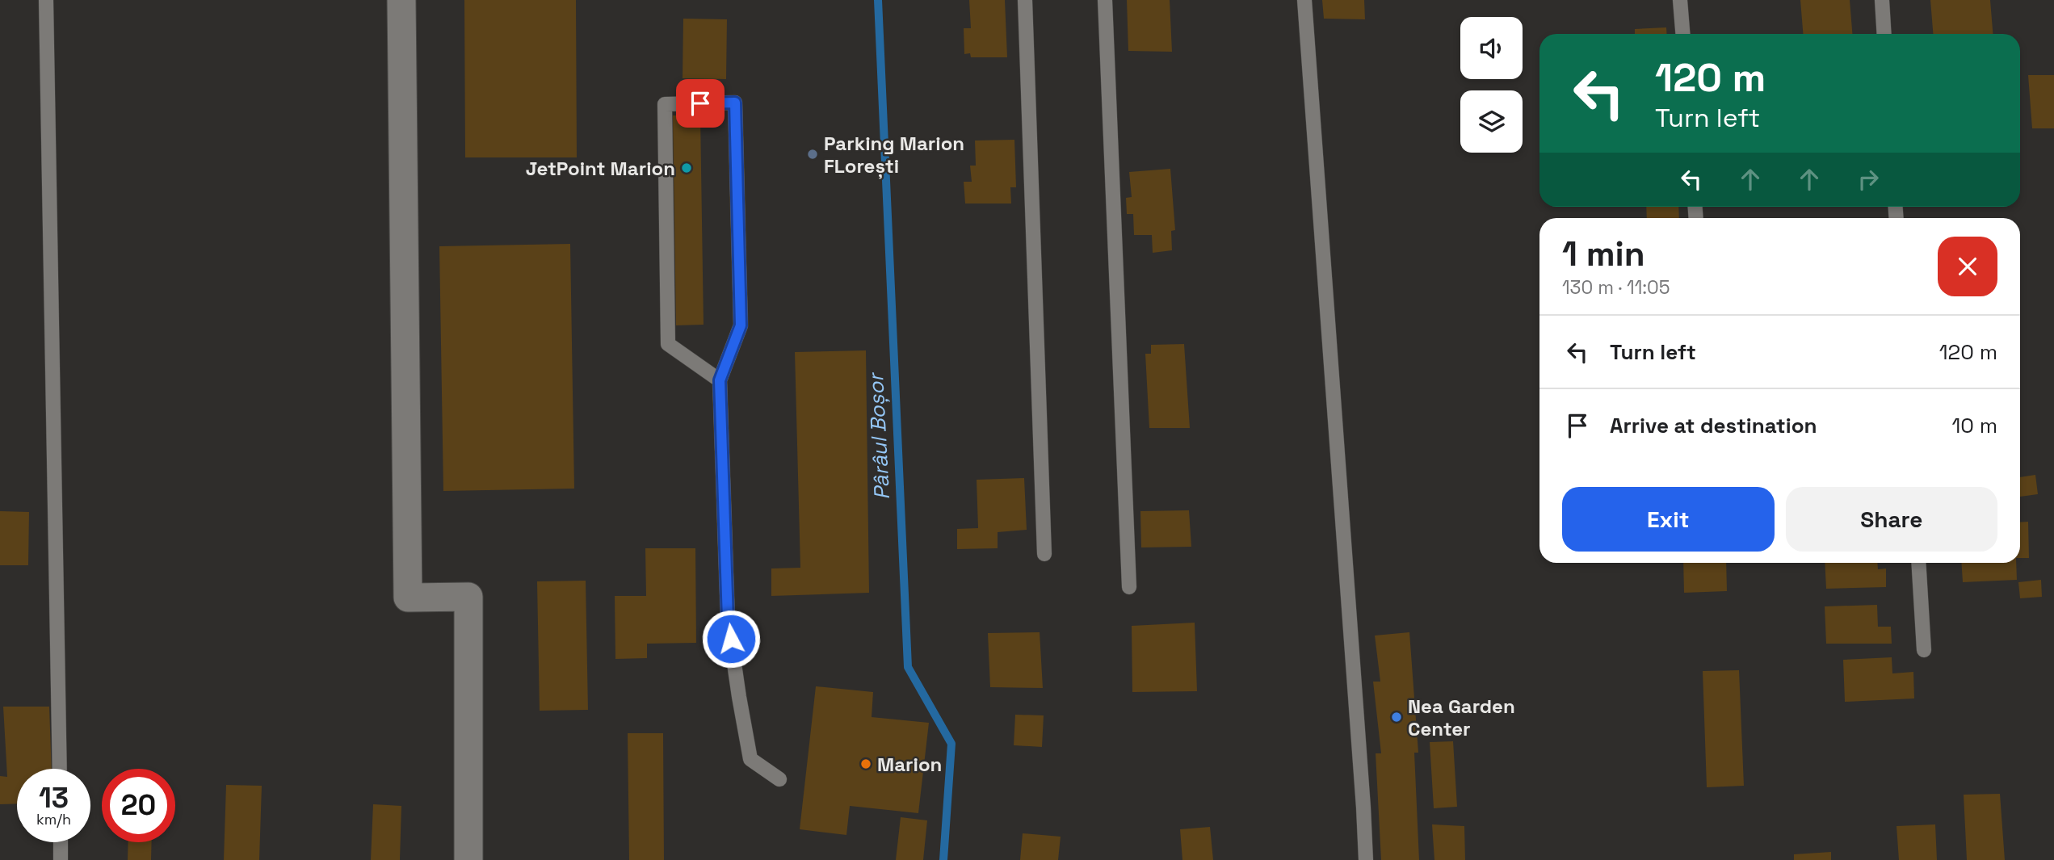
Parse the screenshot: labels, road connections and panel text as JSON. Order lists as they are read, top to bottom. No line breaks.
{"water":["Pârâul Boșor"],"places":["Parking Marion FLorești","JetPoint Marion","Nea Garden Center","Marion"],"page":{"turn":["120 m","Turn left"],"heading":["1 min","130 m · 11:05"],"list":[{"name":"Turn left","value":"120 m"},{"name":"Arrive at destination","value":"10 m"}],"buttons":["Exit","Share"],"speed":"13 km/h","limit":"20"}}
